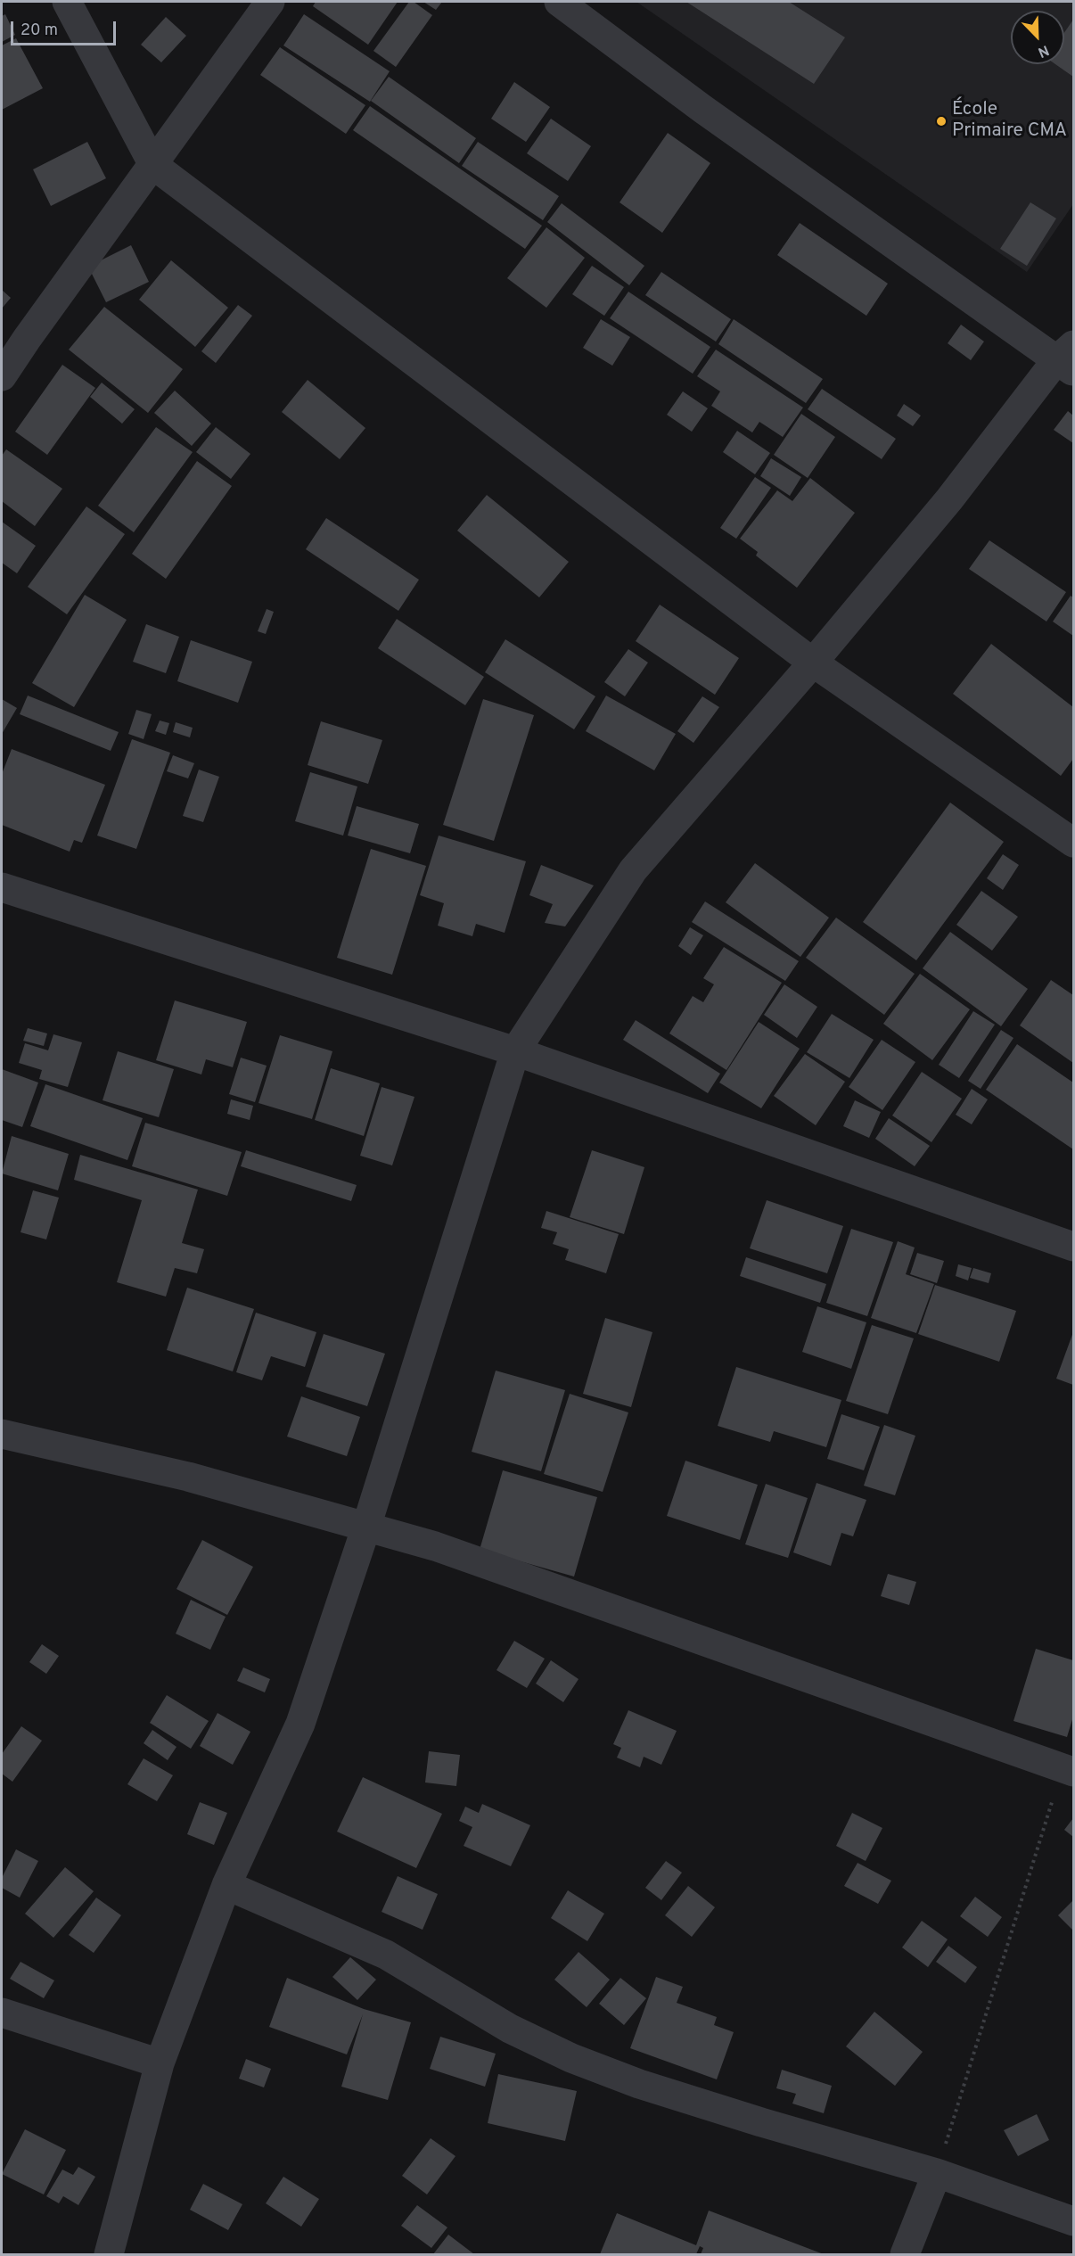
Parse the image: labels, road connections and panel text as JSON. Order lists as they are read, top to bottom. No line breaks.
{"places":["École Primaire CMA"],"scale_bar":"20 m","north":"bottom right"}
